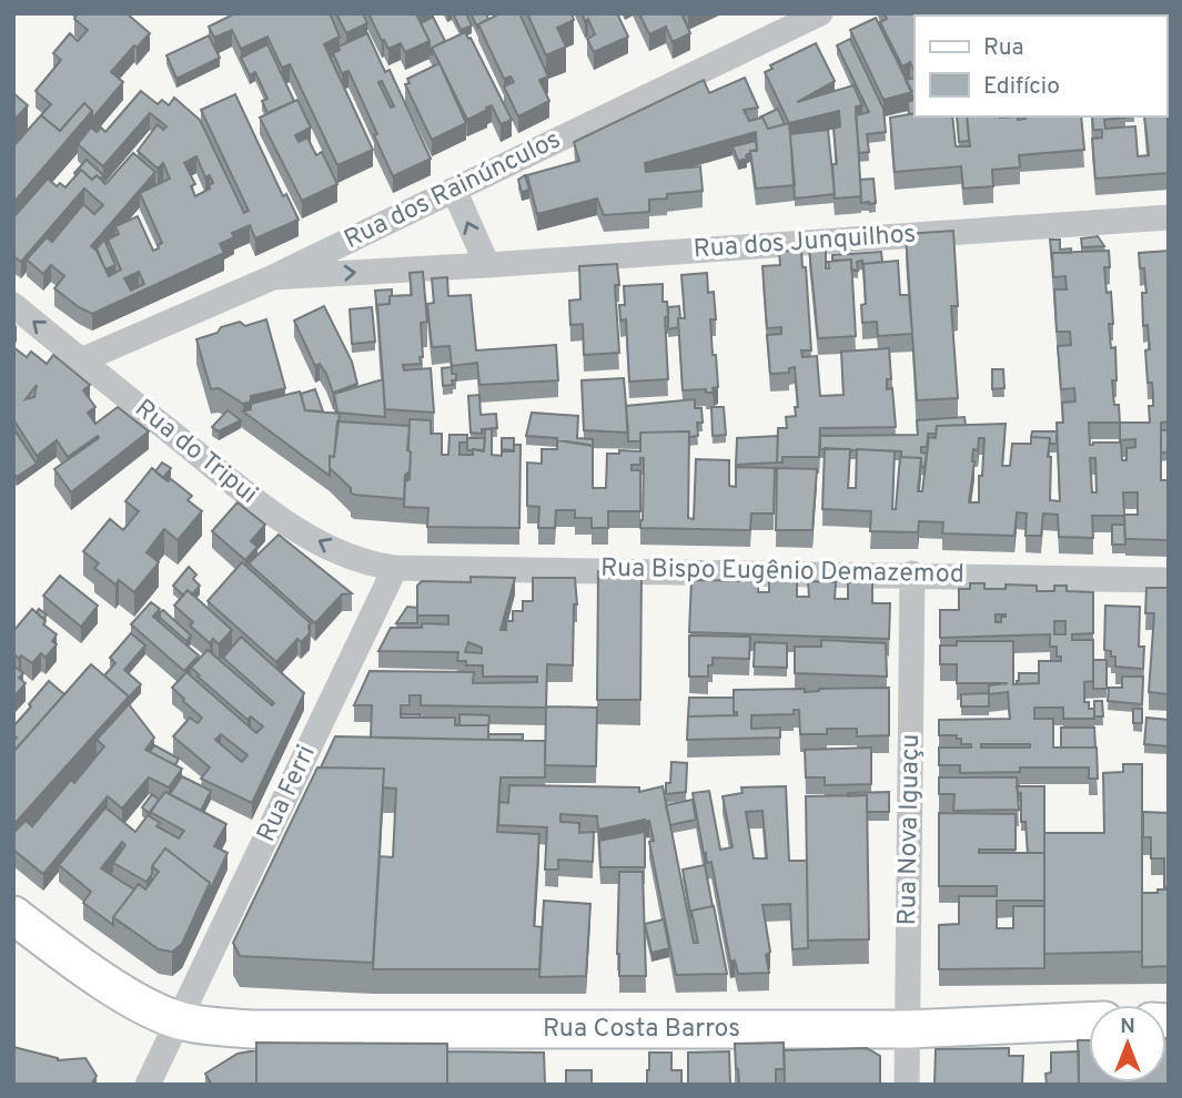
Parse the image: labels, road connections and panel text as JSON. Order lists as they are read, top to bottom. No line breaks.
{"streets":{"main road":["Rua Costa Barros"],"street":["Rua dos Rainúnculos","Rua dos Junquilhos","Rua do Tripui","Rua Bispo Eugênio Demazemod","Rua Ferri","Rua Nova Iguaçu"]},"crossings":[["Rua dos Rainúnculos","Rua dos Junquilhos"],["Rua dos Rainúnculos","Rua do Tripui"],["Rua do Tripui","Rua Bispo Eugênio Demazemod"],["Rua do Tripui","Rua Ferri"],["Rua Bispo Eugênio Demazemod","Rua Ferri"],["Rua Bispo Eugênio Demazemod","Rua Nova Iguaçu"],["Rua Ferri","Rua Costa Barros"],["Rua Nova Iguaçu","Rua Costa Barros"]],"one_way":["Rua do Tripui"],"legend":["Rua","Edifício"],"north":"top"}
